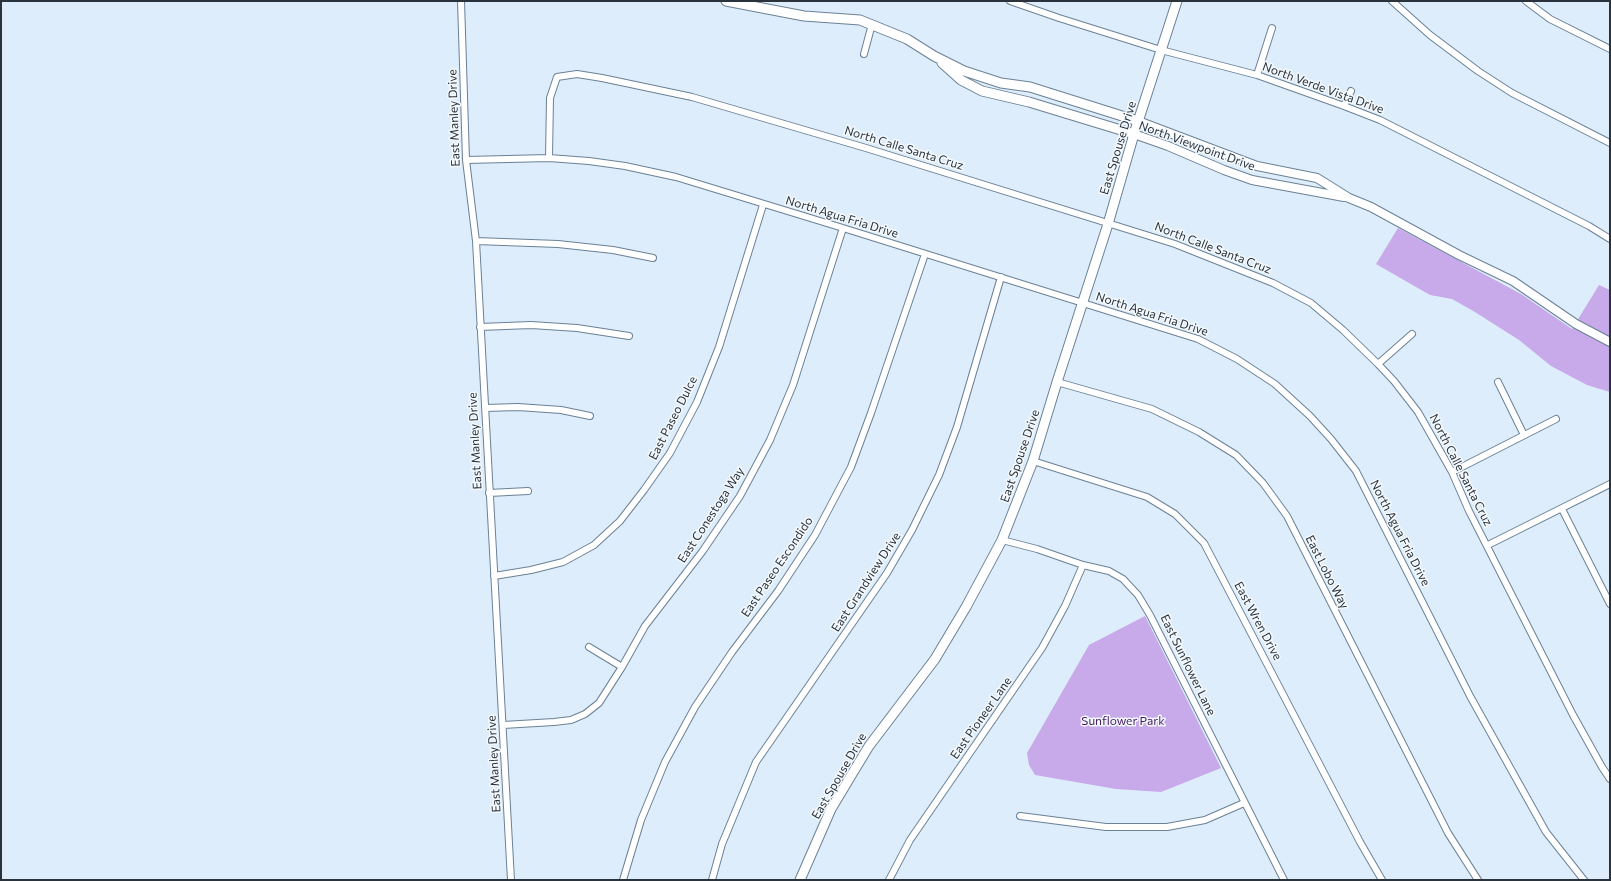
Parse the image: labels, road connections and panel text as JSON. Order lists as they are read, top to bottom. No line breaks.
{"streets":{"main road":["North Viewpoint Drive","East Spouse Drive"],"street":["North Verde Vista Drive","East Manley Drive","North Calle Santa Cruz","North Agua Fria Drive","East Paseo Dulce","East Conestoga Way","East Paseo Escondido","East Lobo Way","East Grandview Drive","East Wren Drive","East Sunflower Lane","East Pioneer Lane"]},"crossings":[["North Verde Vista Drive","East Spouse Drive"],["East Manley Drive","North Agua Fria Drive"],["East Manley Drive","East Paseo Dulce"],["East Manley Drive","East Conestoga Way"],["North Viewpoint Drive","East Spouse Drive"],["North Calle Santa Cruz","East Spouse Drive"],["North Calle Santa Cruz","North Agua Fria Drive"],["East Spouse Drive","North Agua Fria Drive"],["East Spouse Drive","East Lobo Way"],["East Spouse Drive","East Wren Drive"],["East Spouse Drive","East Sunflower Lane"],["North Agua Fria Drive","East Paseo Dulce"],["North Agua Fria Drive","East Conestoga Way"],["North Agua Fria Drive","East Paseo Escondido"],["North Agua Fria Drive","East Grandview Drive"],["East Sunflower Lane","East Pioneer Lane"]],"parks":["Sunflower Park"]}
